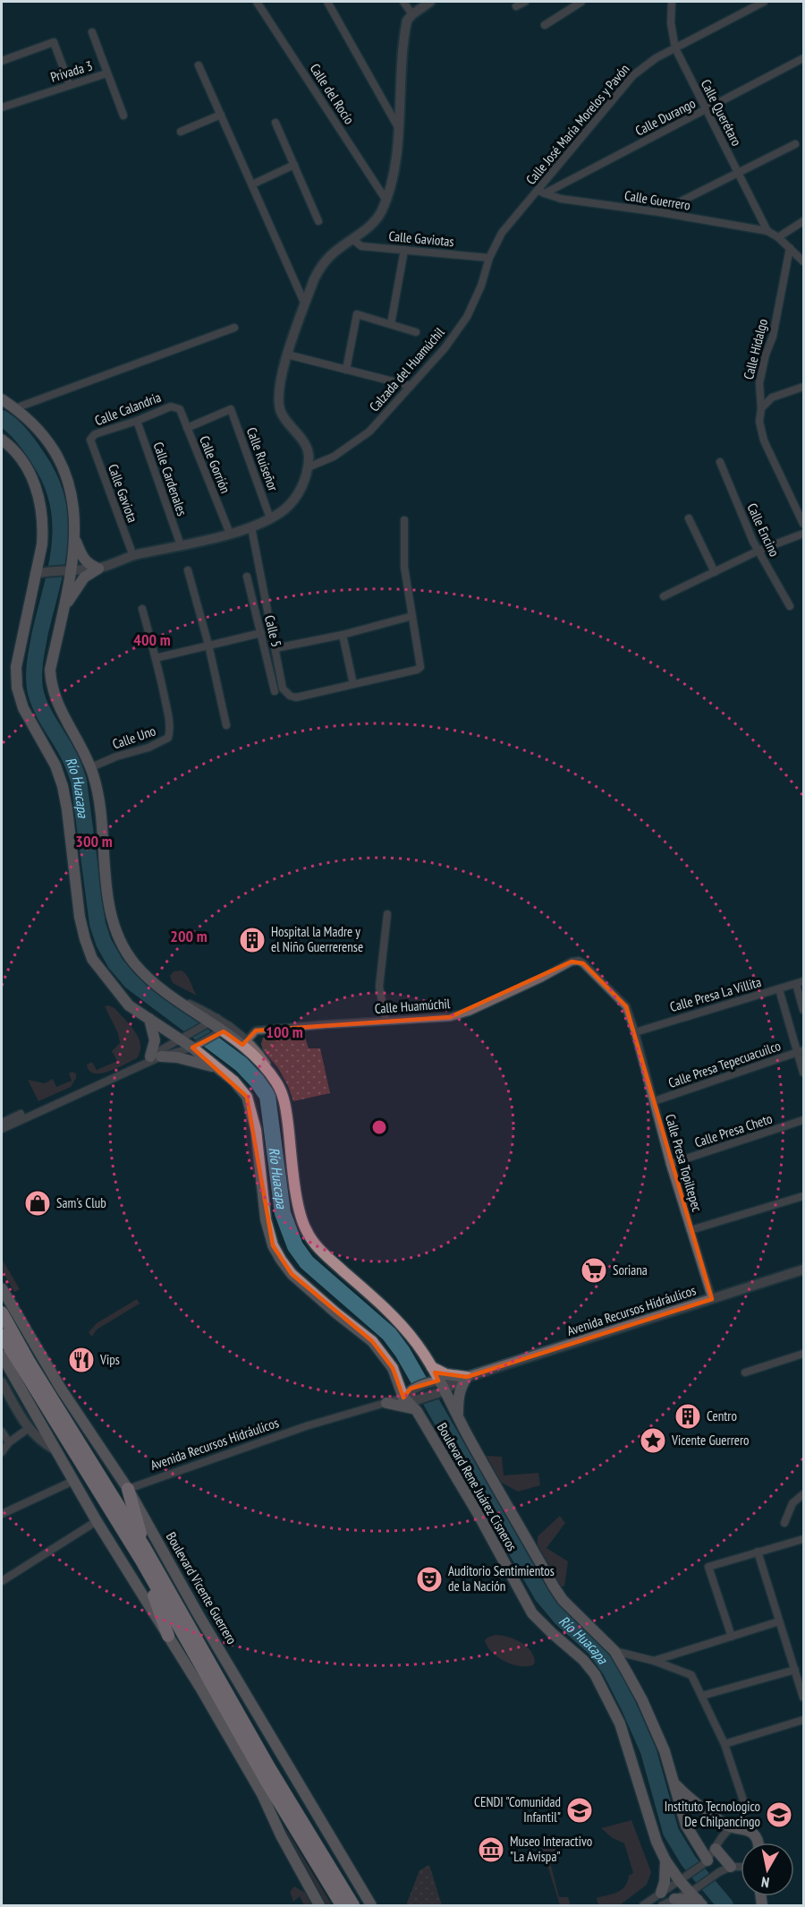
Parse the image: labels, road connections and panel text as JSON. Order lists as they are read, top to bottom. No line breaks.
{"streets":{"main road":["Boulevard Rene Juárez Cisneros","Boulevard Vicente Guerrero"],"street":["Privada 3","Calle del Rocío","Calle Querétaro","Calle Durango","Calle José María Morelos y Pavón","Calle Guerrero","Calle Gaviotas","Calle Hidalgo","Calzada del Huamúchil","Calle Calandria","Calle Ruiseñor","Calle Gorrión","Calle Cardenales","Calle Gaviota","Calle Encino","Calle 5","Calle Uno","Calle Presa La Villita","Calle Huamúchil","Calle Presa Tepecuacuilco","Calle Presa Cheto","Calle Presa Topiltepec","Avenida Recursos Hidráulicos"]},"crossings":[["Calle Querétaro","Calle Durango"],["Calle Querétaro","Calle José María Morelos y Pavón"],["Calle Querétaro","Calle Guerrero"],["Calle Durango","Calle José María Morelos y Pavón"],["Calle Durango","Calle Guerrero"],["Calle José María Morelos y Pavón","Calle Guerrero"],["Calle José María Morelos y Pavón","Calle Gaviotas"],["Calle José María Morelos y Pavón","Calzada del Huamúchil"],["Calle Gaviotas","Calzada del Huamúchil"],["Calle Calandria","Calle Gorrión"],["Calle Calandria","Calle Cardenales"],["Calle Calandria","Calle Gaviota"],["Calle Ruiseñor","Calle Gorrión"],["Calle Presa La Villita","Calle Presa Topiltepec"],["Calle Huamúchil","Calle Presa Topiltepec"],["Calle Presa Tepecuacuilco","Calle Presa Topiltepec"],["Calle Presa Cheto","Calle Presa Topiltepec"],["Calle Presa Topiltepec","Avenida Recursos Hidráulicos"],["Avenida Recursos Hidráulicos","Boulevard Rene Juárez Cisneros"],["Avenida Recursos Hidráulicos","Boulevard Vicente Guerrero"]],"water":["Río Huacapa"],"places":{"building":["Hospital la Madre y el Niño Guerrerense","Centro"],"shop":["Sam's Club"],"supermarket":["Soriana"],"restaurant":["Vips"],"place":["Vicente Guerrero"],"theatre":["Auditorio Sentimientos de la Nación"],"school or university":["CENDI \"Comunidad Infantil\"","Instituto Tecnologico De Chilpancingo"],"museum":["Museo Interactivo \"La Avispa\""]},"north":"bottom","rings":["400 m","300 m","200 m","100 m"]}
